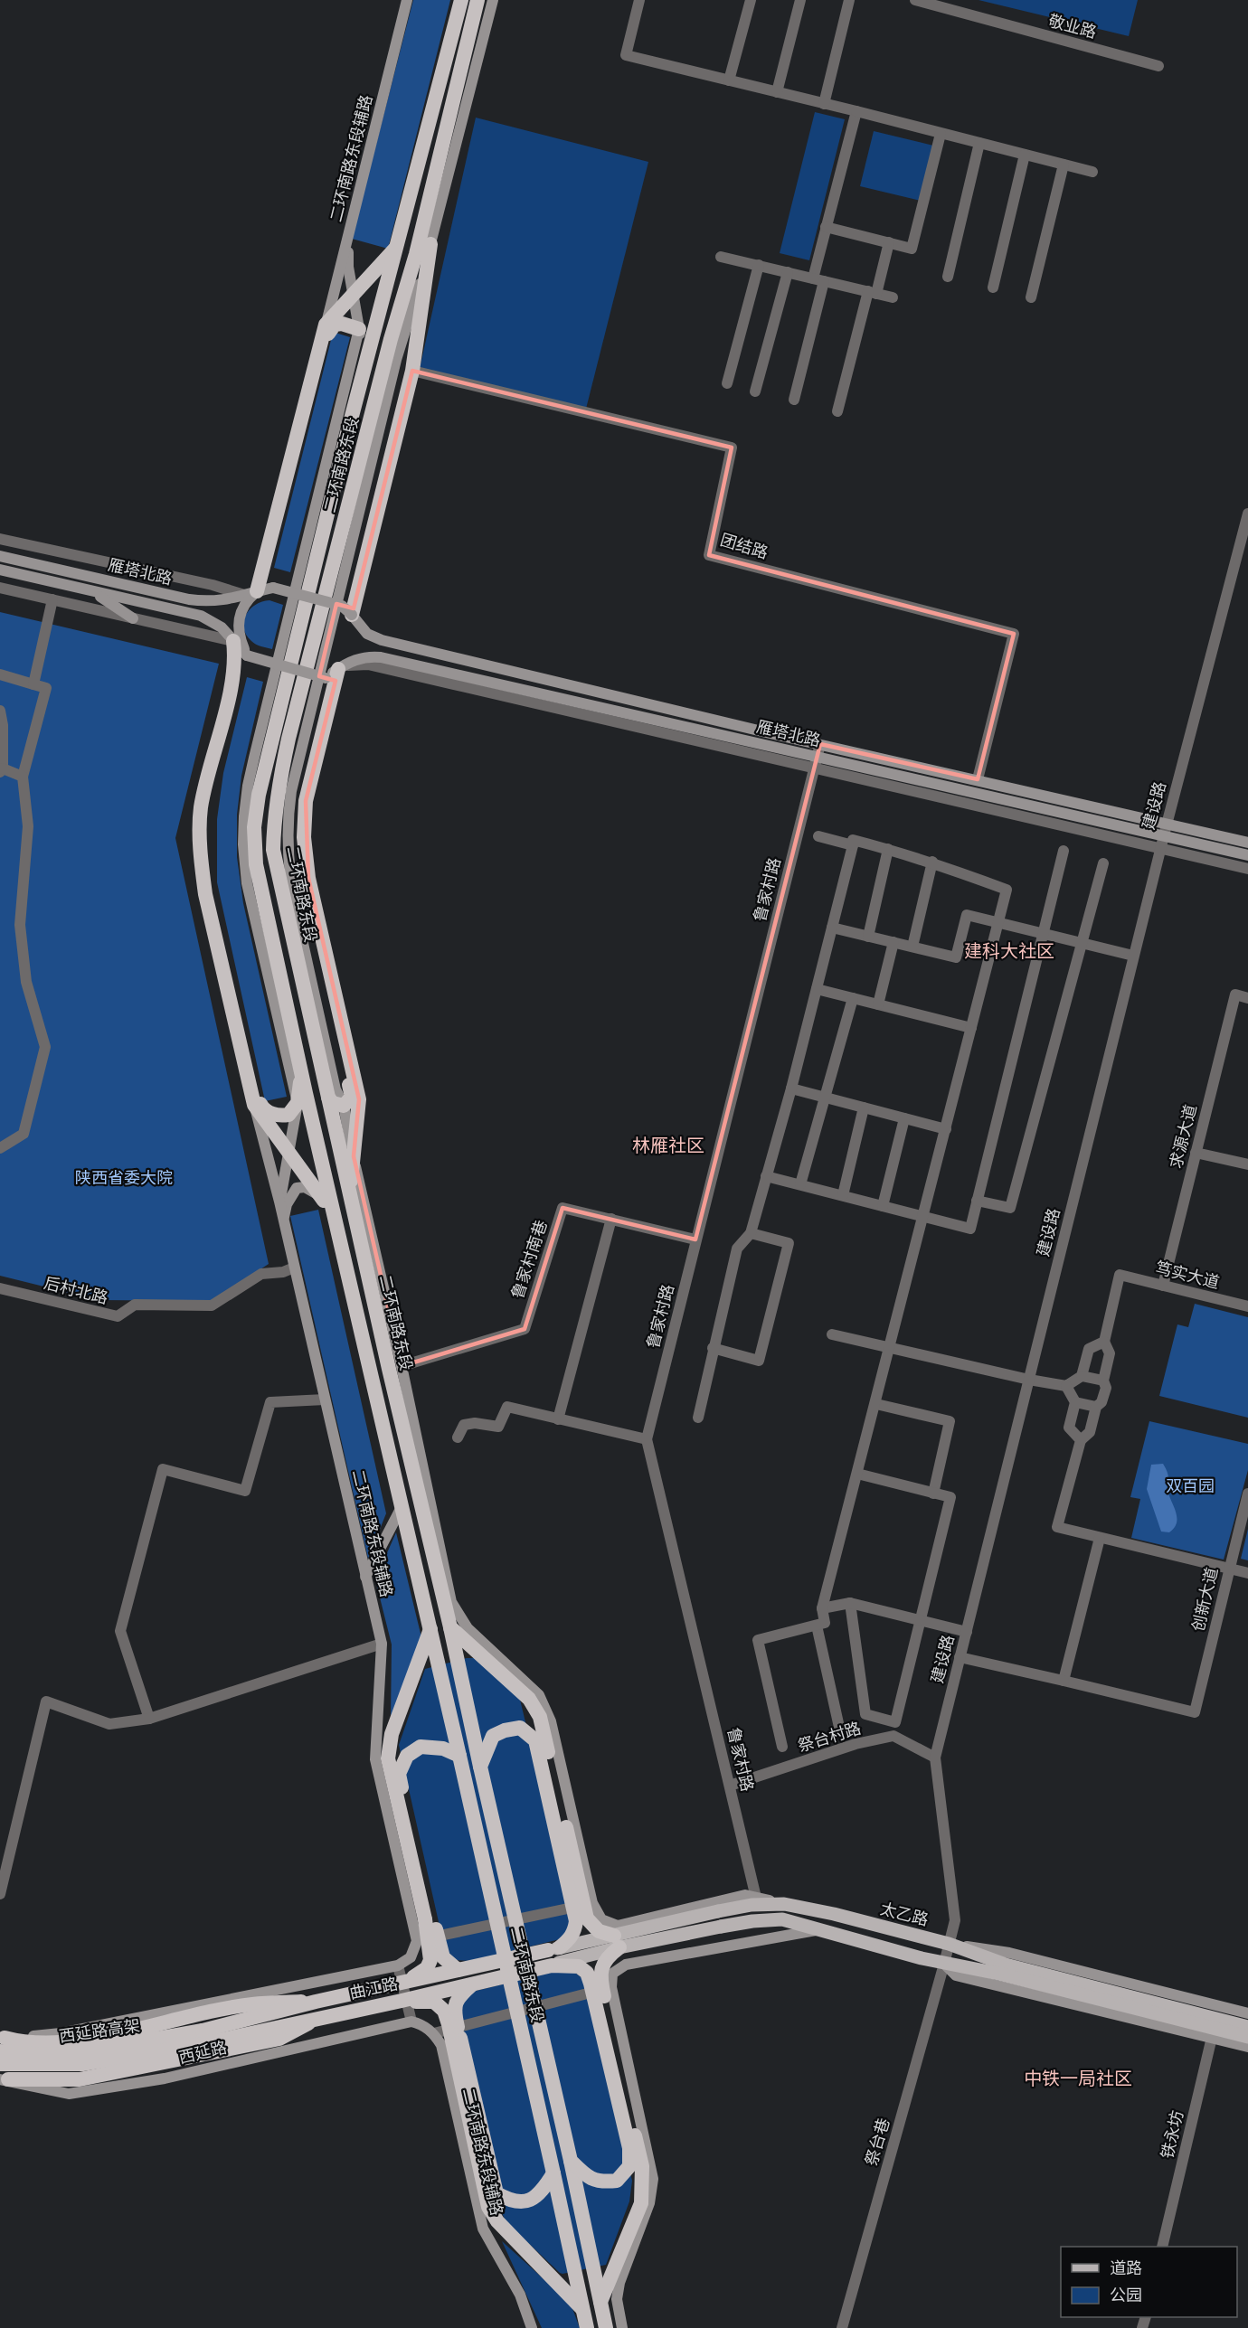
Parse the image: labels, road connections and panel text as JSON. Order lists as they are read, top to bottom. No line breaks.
{"streets":{"highway":["二环南路东段","曲江路","西延路高架"],"main road":["二环南路东段辅路","雁塔北路","太乙路","西延路"],"street":["敬业路","团结路","建设路","鲁家村路","求源大道","鲁家村南巷","笃实大道","后村北路","创新大道","祭台村路","铁永坊","祭台巷"]},"crossings":[["二环南路东段辅路","后村北路"],["二环南路东段","曲江路"],["团结路","雁塔北路"],["雁塔北路","建设路"],["雁塔北路","鲁家村路"],["建设路","祭台村路"],["建设路","太乙路"],["建设路","祭台巷"],["鲁家村路","鲁家村南巷"],["鲁家村路","祭台村路"],["求源大道","笃实大道"],["太乙路","曲江路"],["太乙路","铁永坊"],["太乙路","祭台巷"],["曲江路","西延路高架"]],"districts":["建科大社区","林雁社区","中铁一局社区"],"parks":["陕西省委大院","双百园"],"legend":["道路","公园"]}
